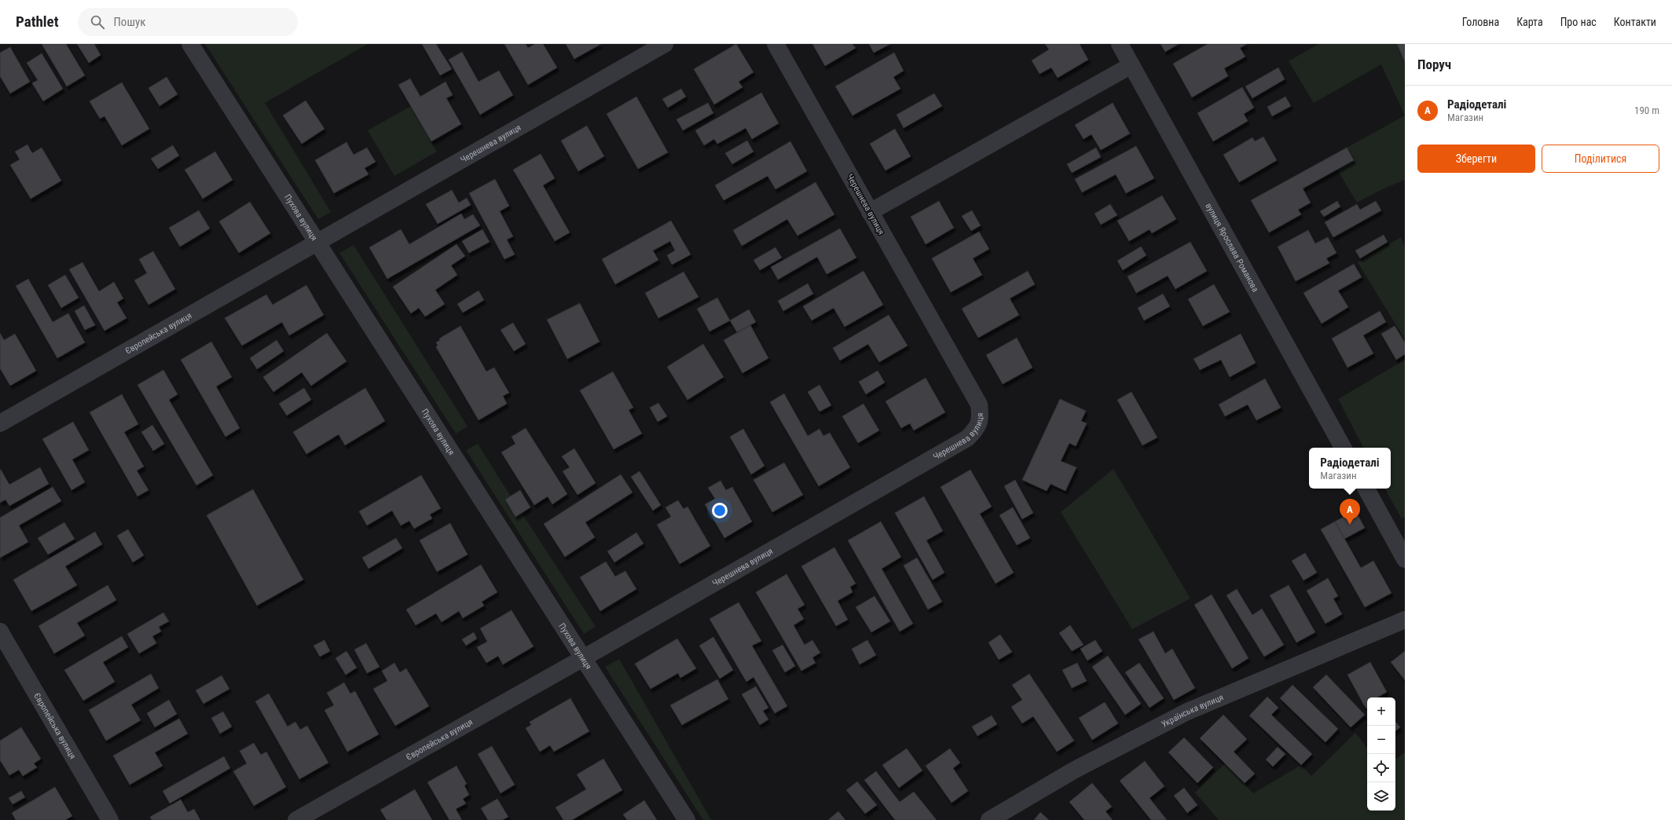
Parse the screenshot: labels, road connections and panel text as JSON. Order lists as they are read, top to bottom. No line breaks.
{"streets":{"street":["Черешнева вулиця","Пухова вулиця","вулиця Ярослава Романова","Європейська вулиця","Українська вулиця"]},"crossings":[["Черешнева вулиця","Пухова вулиця"],["Черешнева вулиця","Європейська вулиця"],["Пухова вулиця","Європейська вулиця"]],"page":{"header":"Pathlet","search":"Пошук","nav":["Головна","Карта","Про нас","Контакти"],"heading":"Поруч","list":[{"mark":"A","name":"Радіодеталі","note":"Магазин","value":"190 m"}],"buttons":["Зберегти","Поділитися"],"popup":["Радіодеталі","Магазин"],"pins":"A","map_buttons":["+","−"]}}
